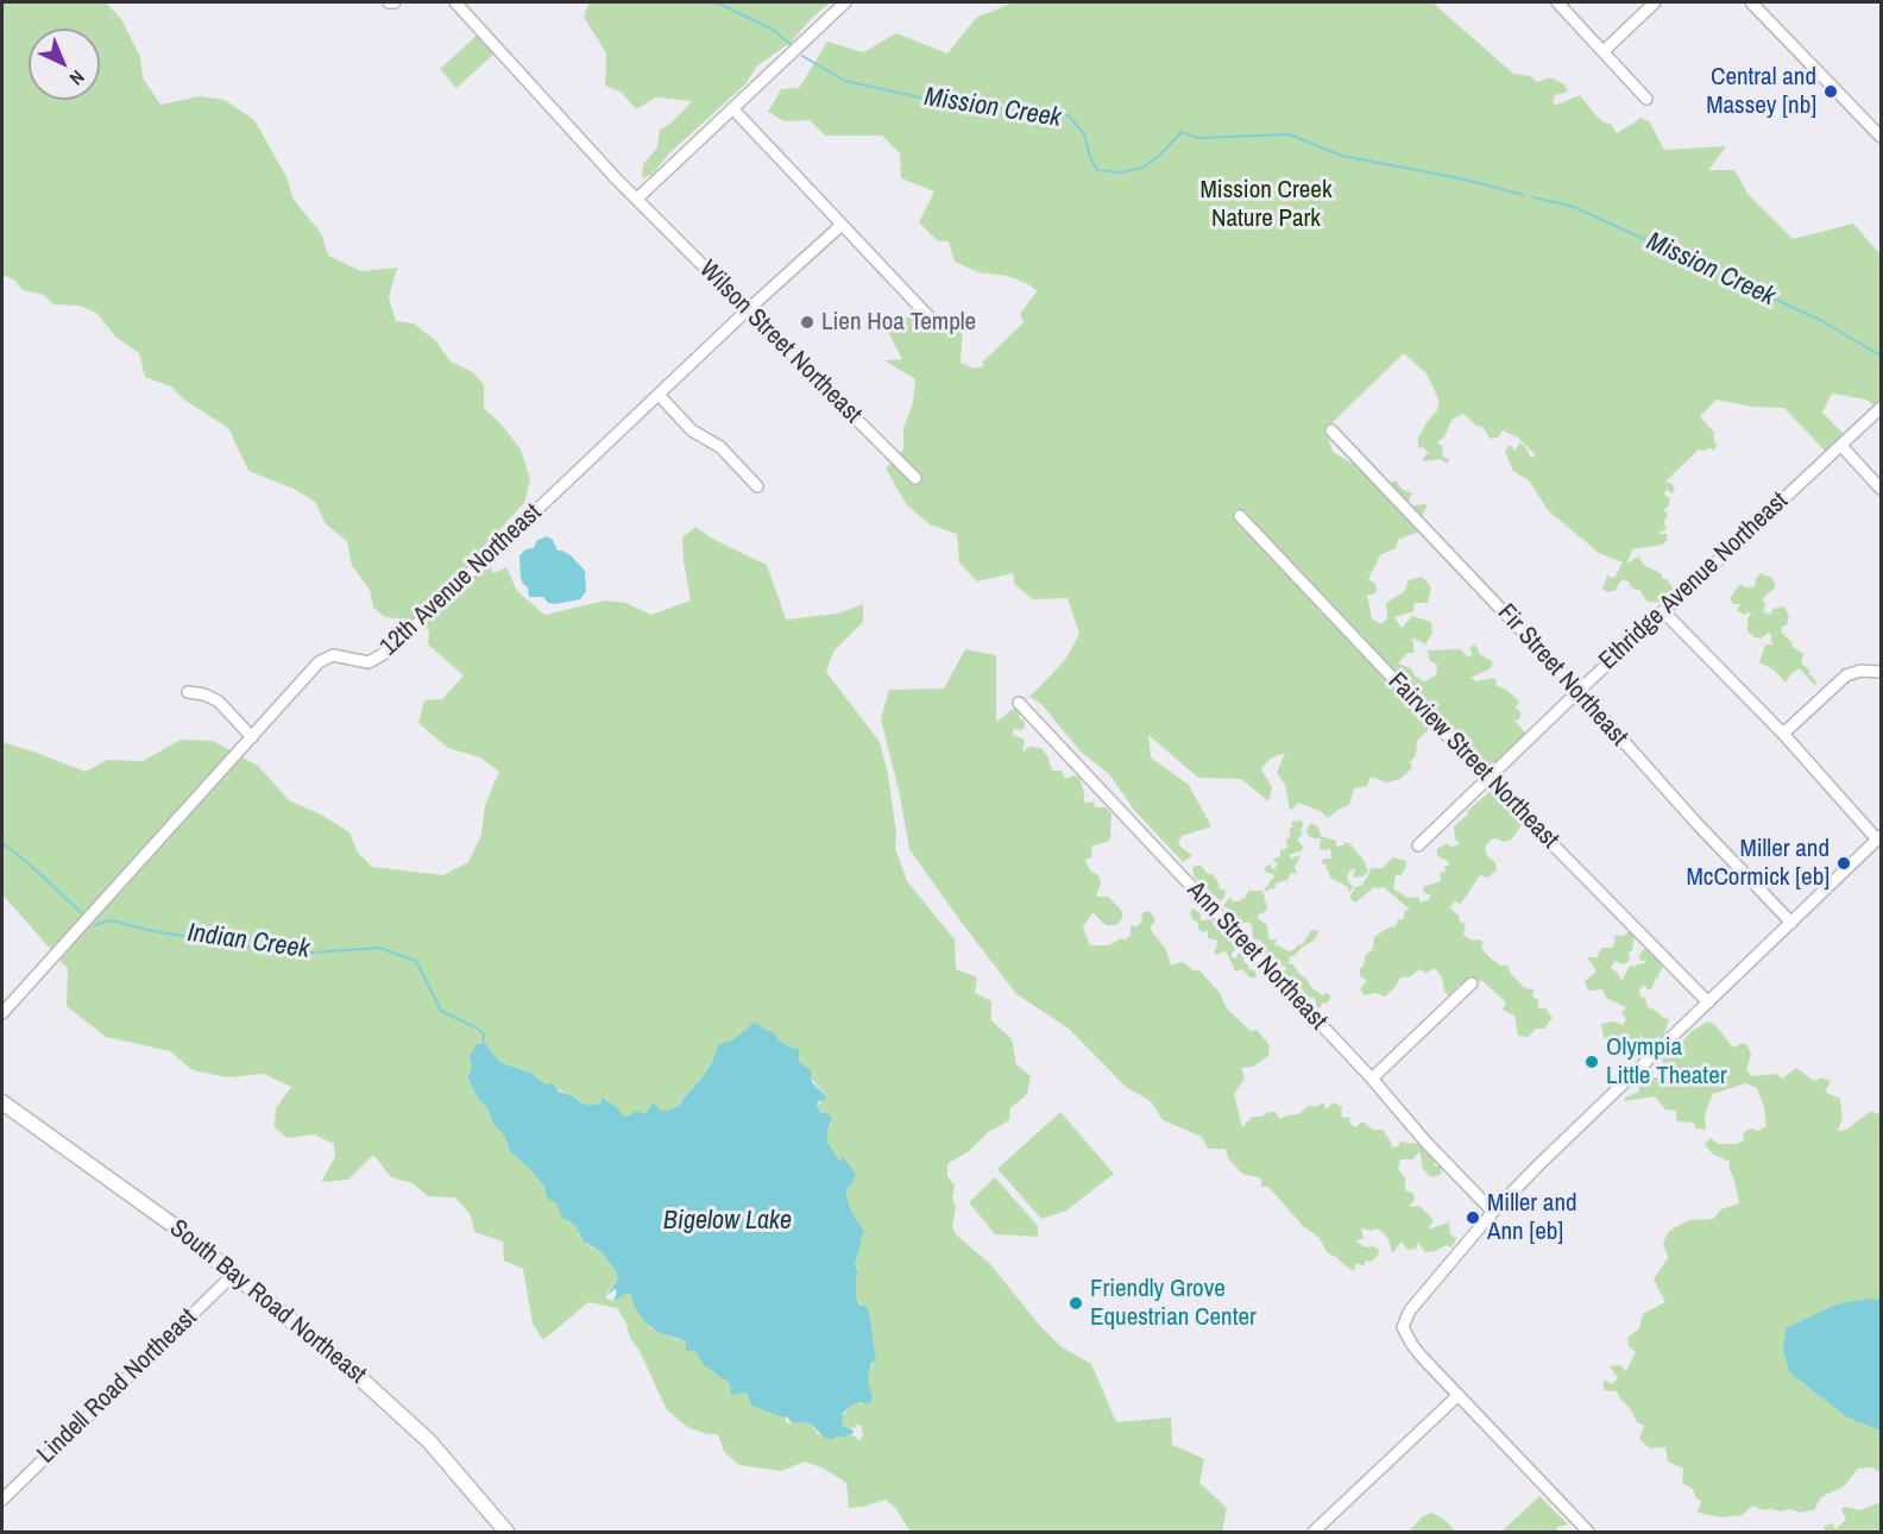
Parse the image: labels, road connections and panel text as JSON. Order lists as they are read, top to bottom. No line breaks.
{"streets":{"street":["Wilson Street Northeast","12th Avenue Northeast","Ethridge Avenue Northeast","Fir Street Northeast","Fairview Street Northeast","Ann Street Northeast","South Bay Road Northeast","Lindell Road Northeast"]},"crossings":[["Wilson Street Northeast","12th Avenue Northeast"],["Ethridge Avenue Northeast","Fir Street Northeast"],["Ethridge Avenue Northeast","Fairview Street Northeast"],["South Bay Road Northeast","Lindell Road Northeast"]],"water":["Mission Creek","Indian Creek","Bigelow Lake"],"parks":["Mission Creek Nature Park"],"places":["Central and Massey [nb]","Lien Hoa Temple","Miller and McCormick [eb]","Olympia Little Theater","Miller and Ann [eb]","Friendly Grove Equestrian Center"],"north":"bottom right"}
